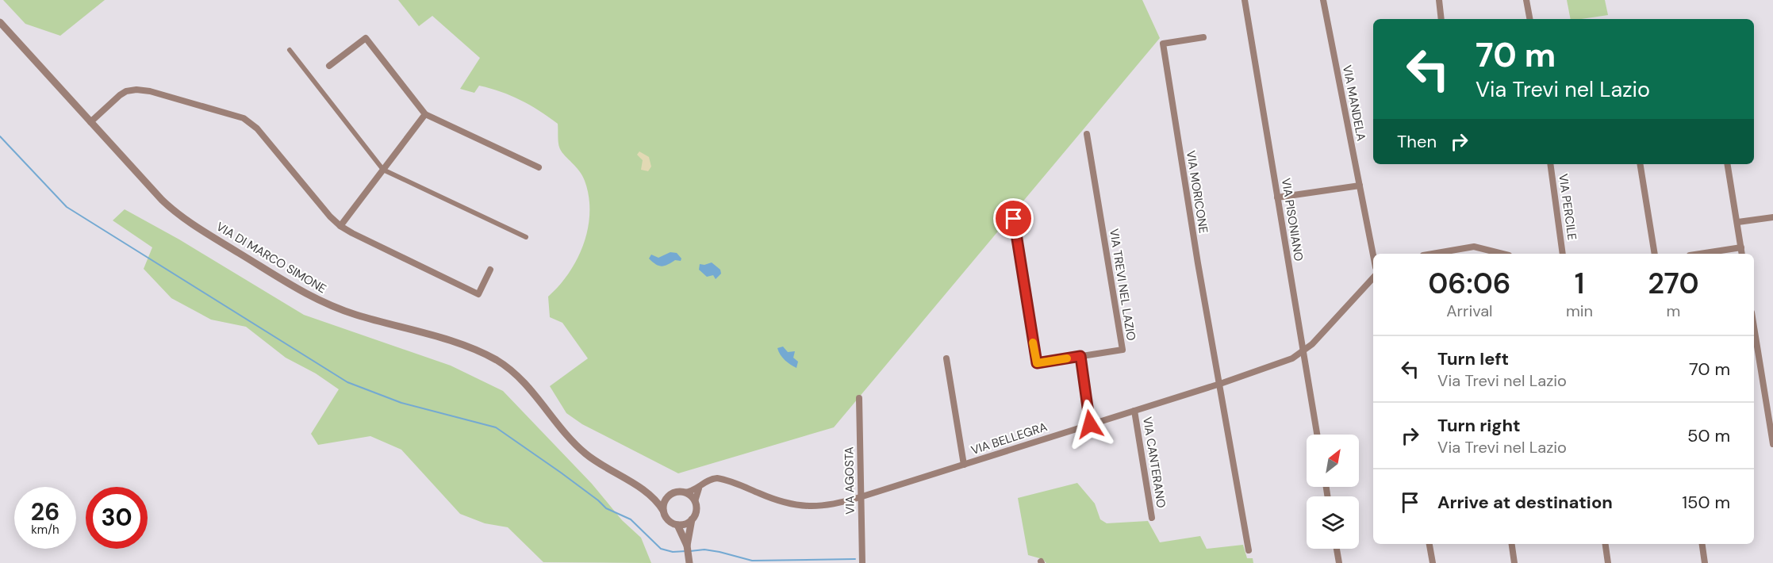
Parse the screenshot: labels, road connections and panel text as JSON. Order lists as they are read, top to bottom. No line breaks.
{"streets":{"street":["VIA MANDELA","VIA MORICONE","VIA PERCILE","VIA PISONIANO","VIA DI MARCO SIMONE","VIA TREVI NEL LAZIO","VIA BELLEGRA","VIA CANTERANO","VIA AGOSTA"]},"crossings":[["VIA MORICONE","VIA BELLEGRA"],["VIA PISONIANO","VIA BELLEGRA"],["VIA DI MARCO SIMONE","VIA BELLEGRA"],["VIA BELLEGRA","VIA CANTERANO"],["VIA BELLEGRA","VIA AGOSTA"]],"north":"top right","page":{"turn":["70 m","Via Trevi nel Lazio"],"then":"Then","eta":["06:06","Arrival","1","min","270","m"],"list":[{"name":"Turn left","note":"Via Trevi nel Lazio","value":"70 m"},{"name":"Turn right","note":"Via Trevi nel Lazio","value":"50 m"},{"name":"Arrive at destination","value":"150 m"}],"speed":"26 km/h","limit":"30"}}
